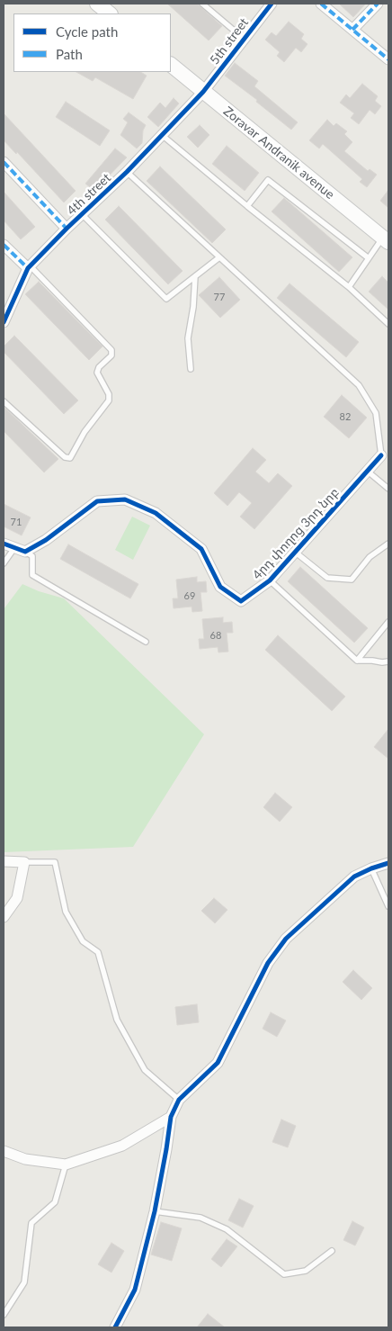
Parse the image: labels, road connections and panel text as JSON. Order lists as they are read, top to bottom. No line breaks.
{"streets":{"main road":["Zoravar Andranik avenue"],"street":["5th street","4th street","4րդ փողոց 3րդ նրբ"]},"crossings":[["5th street","Zoravar Andranik avenue"],["5th street","4th street"],["Zoravar Andranik avenue","4th street"]],"house_numbers":["77","82","71","69","68"],"legend":["Cycle path","Path"]}
